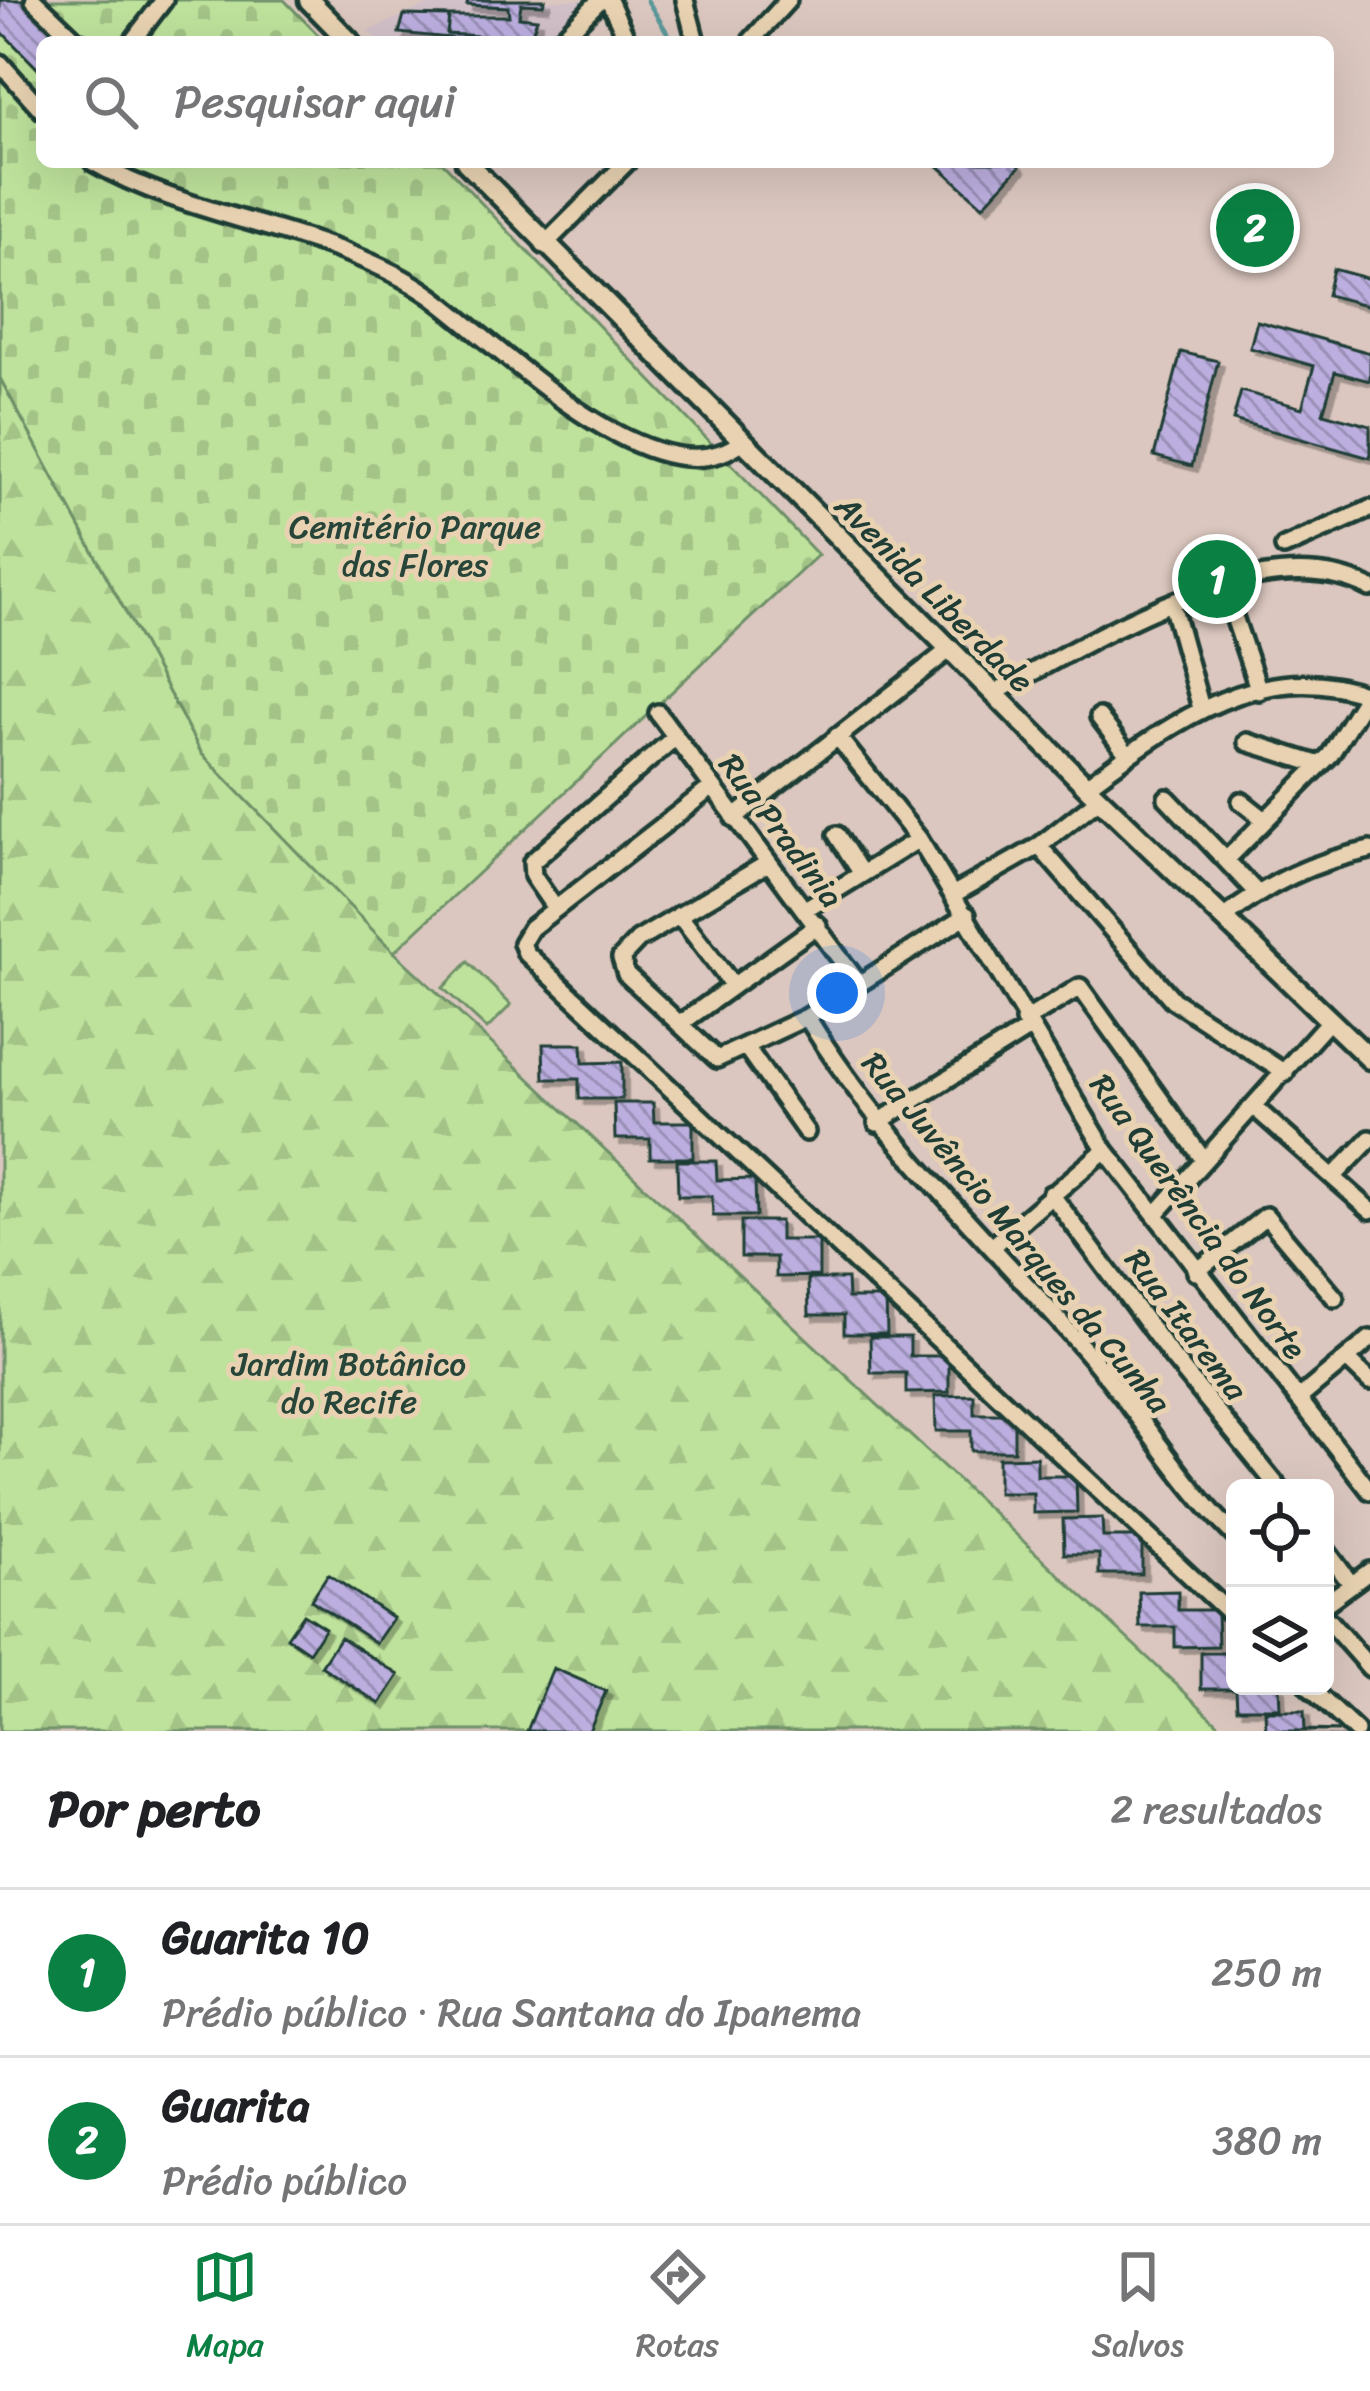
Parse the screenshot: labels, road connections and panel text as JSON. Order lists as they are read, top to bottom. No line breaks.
{"streets":{"main road":["Avenida Liberdade"],"street":["Rua Pradinia","Rua Querência do Norte","Rua Juvêncio Marques da Cunha","Rua Itarema"]},"parks":["Cemitério Parque das Flores","Jardim Botânico do Recife"],"page":{"search":"Pesquisar aqui","pins":["2","1"],"heading":["Por perto","2 resultados"],"list":[{"mark":"1","name":"Guarita 10","note":"Prédio público · Rua Santana do Ipanema","value":"250 m"},{"mark":"2","name":"Guarita","note":"Prédio público","value":"380 m"}],"nav":["Mapa","Rotas","Salvos"]}}
